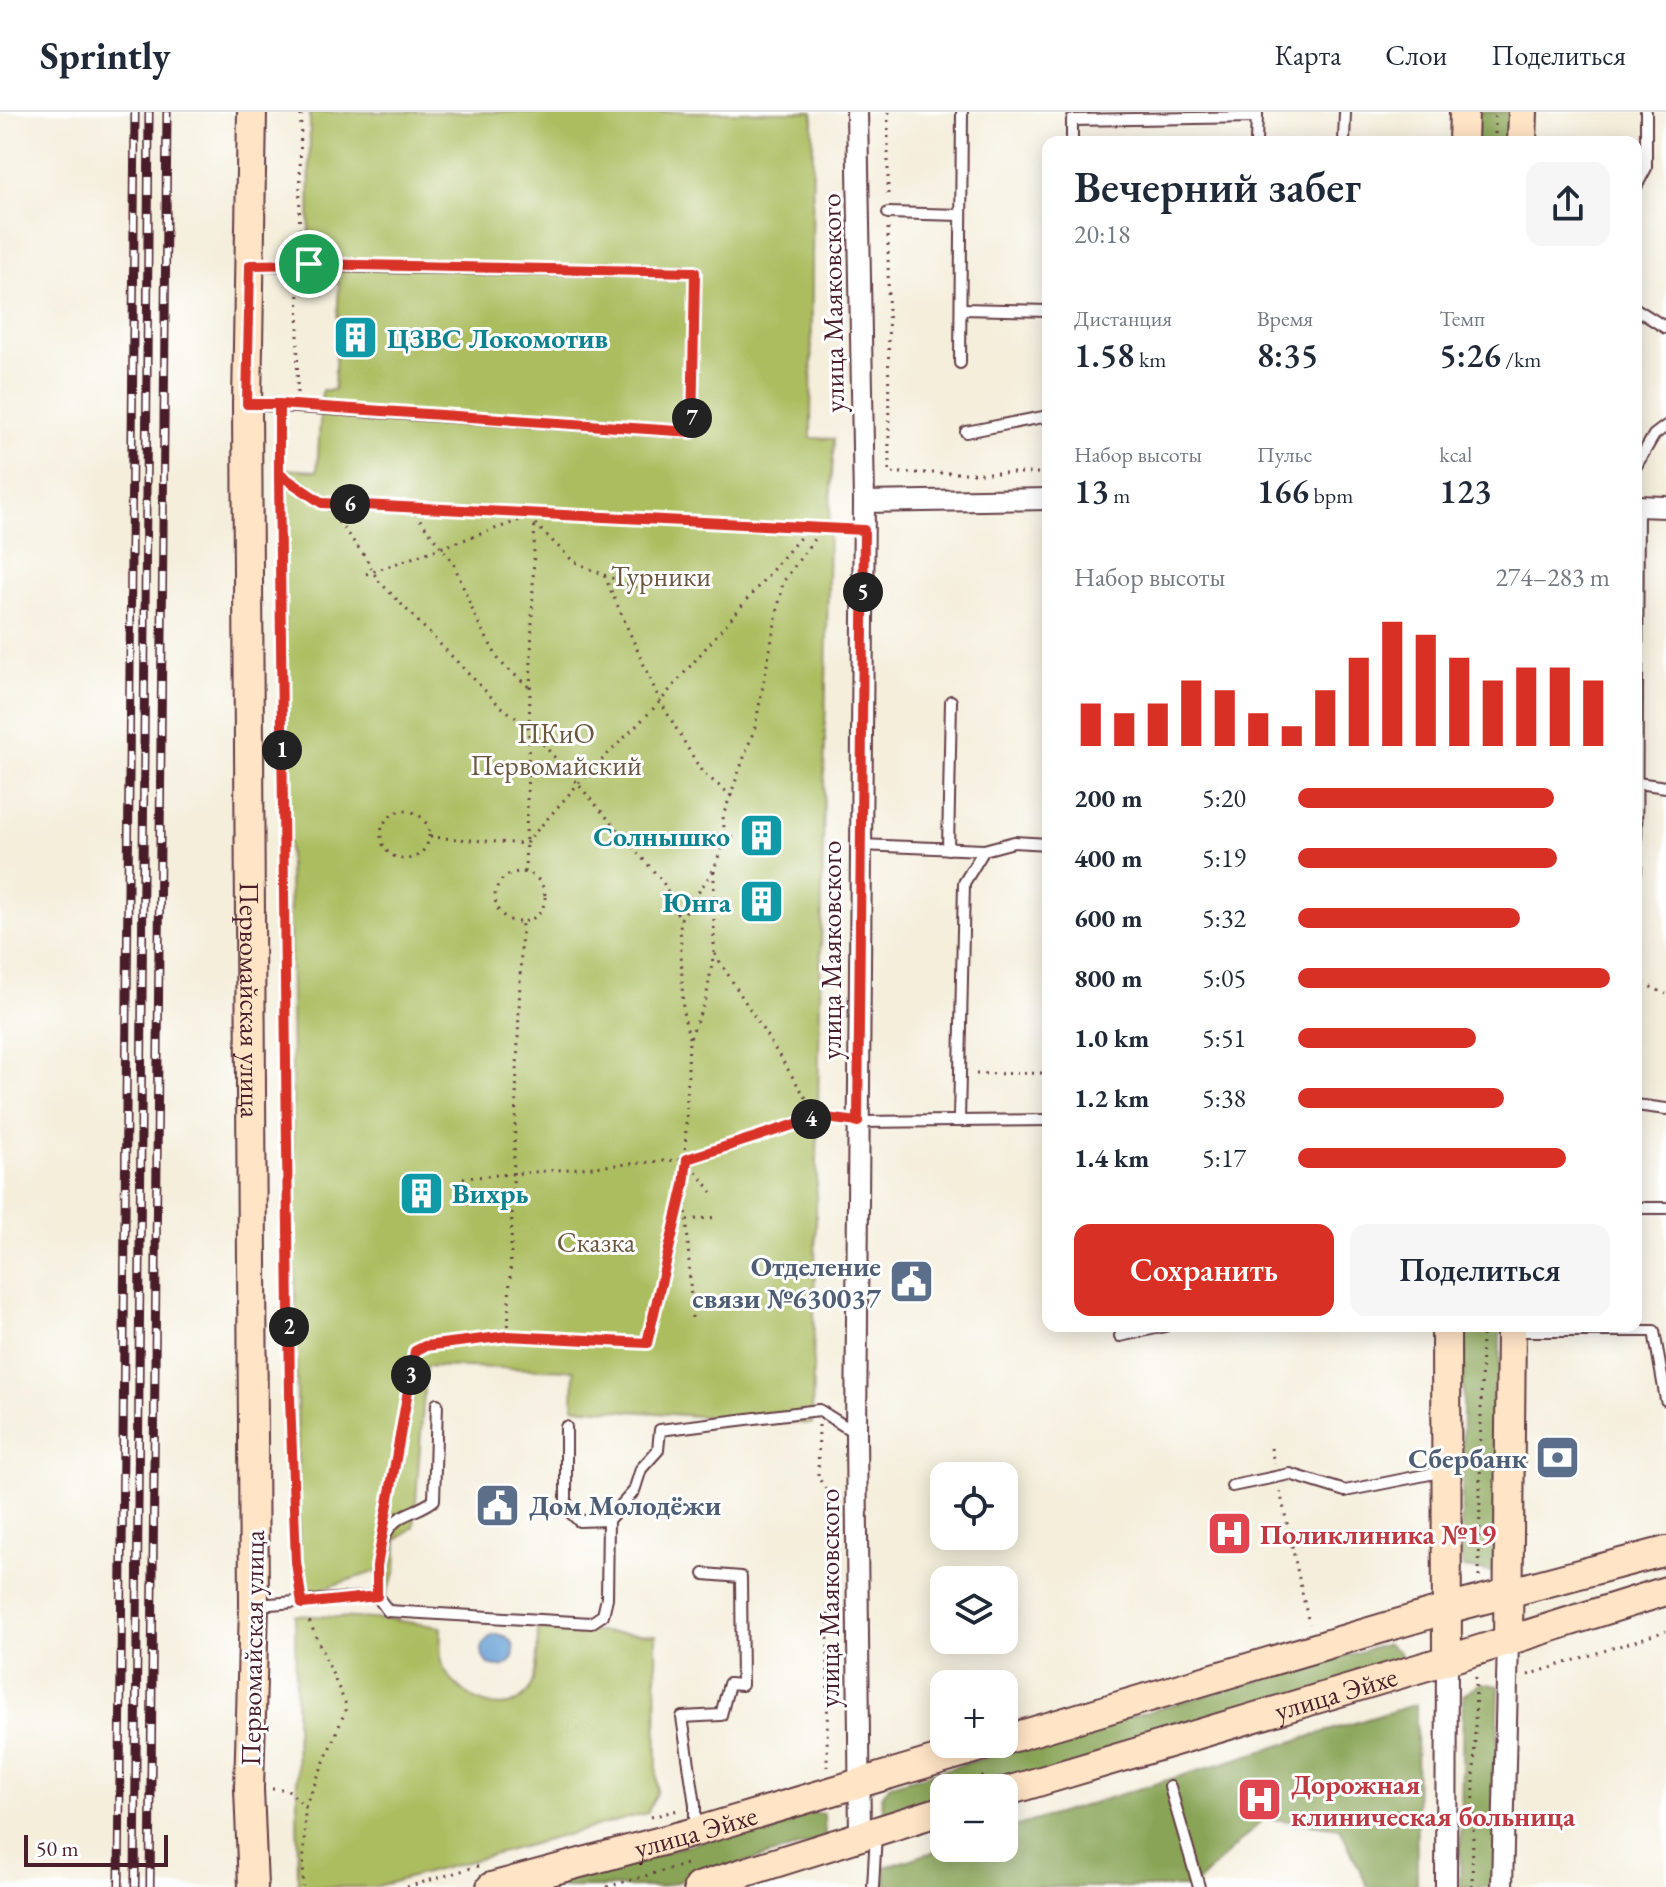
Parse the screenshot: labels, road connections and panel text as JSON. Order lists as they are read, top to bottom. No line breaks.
{"streets":{"main road":["Первомайская улица","улица Эйхе"],"street":["улица Маяковского"]},"crossings":[["улица Маяковского","улица Эйхе"]],"parks":["Турники","ПКиО Первомайский","Сказка"],"places":{"building":["ЦЗВС Локомотив","Солнышко","Юнга","Вихрь"],"public building":["Отделение связи №630037","Дом Молодёжи"],"bank":["Сбербанк"],"hospital":["Поликлиника №19","Дорожная клиническая больница"]},"scale_bar":"50 m","page":{"header":"Sprintly","nav":["Карта","Слои","Поделиться"],"heading":["Вечерний забег","20:18"],"stats":[["Дистанция","1.58 km"],["Время","8:35"],["Темп","5:26 /km"],["Набор высоты","13 m"],["Пульс","166 bpm"],["kcal","123"]],"pins":["7","6","5","1","4","2","3"],"chart":["Набор высоты","274–283 m"],"list":[{"name":"200 m","note":"5:20"},{"name":"400 m","note":"5:19"},{"name":"600 m","note":"5:32"},{"name":"800 m","note":"5:05"},{"name":"1.0 km","note":"5:51"},{"name":"1.2 km","note":"5:38"},{"name":"1.4 km","note":"5:17"}],"buttons":["Сохранить","Поделиться"],"map_buttons":["+","−"],"scale":"50 m"}}
